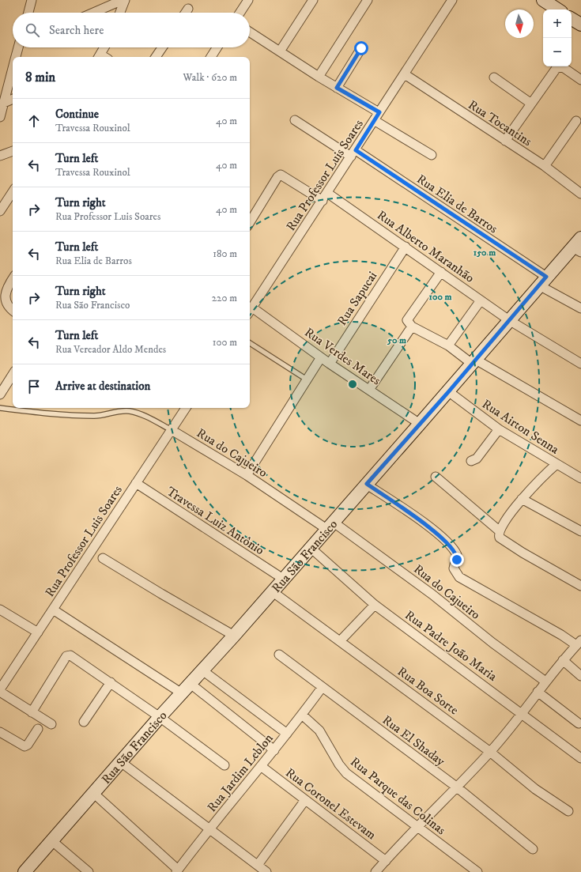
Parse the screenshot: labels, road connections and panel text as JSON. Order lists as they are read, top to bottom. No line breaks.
{"streets":{"street":["Rua Tocantins","Rua Professor Luis Soares","Rua Elia de Barros","Rua Alberto Maranhão","Rua Sapucai","Rua Verdes Mares","Rua Airton Senna","Rua do Cajueiro","Travessa Luiz Antônio","Rua São Francisco","Rua Padre João Maria","Rua Boa Sorte","Rua El Shaday","Rua Jardim Leblon","Rua Parque das Colinas","Rua Coronel Estevam"]},"crossings":[["Rua Tocantins","Rua Professor Luis Soares"],["Rua Professor Luis Soares","Rua Elia de Barros"],["Rua Professor Luis Soares","Rua Alberto Maranhão"],["Rua Professor Luis Soares","Rua Verdes Mares"],["Rua Professor Luis Soares","Rua do Cajueiro"],["Rua Professor Luis Soares","Travessa Luiz Antônio"],["Rua Elia de Barros","Rua São Francisco"],["Rua Alberto Maranhão","Rua Sapucai"],["Rua Alberto Maranhão","Rua São Francisco"],["Rua Sapucai","Rua Verdes Mares"],["Rua Verdes Mares","Rua São Francisco"],["Rua Airton Senna","Rua São Francisco"],["Rua do Cajueiro","Rua São Francisco"],["Travessa Luiz Antônio","Rua São Francisco"],["Rua São Francisco","Rua Padre João Maria"],["Rua São Francisco","Rua Boa Sorte"],["Rua El Shaday","Rua Jardim Leblon"],["Rua Jardim Leblon","Rua Parque das Colinas"],["Rua Jardim Leblon","Rua Coronel Estevam"]],"north":"bottom","page":{"map_buttons":["+","−"],"search":"Search here","heading":["8 min","Walk · 620 m"],"list":[["Continue","Travessa Rouxinol","40 m"],["Turn left","Travessa Rouxinol","40 m"],["Turn right","Rua Professor Luis Soares","40 m"],["Turn left","Rua Elia de Barros","180 m"],["Turn right","Rua São Francisco","220 m"],["Turn left","Rua Vereador Aldo Mendes","100 m"],"Arrive at destination"]},"rings":["150 m","100 m","50 m"]}
